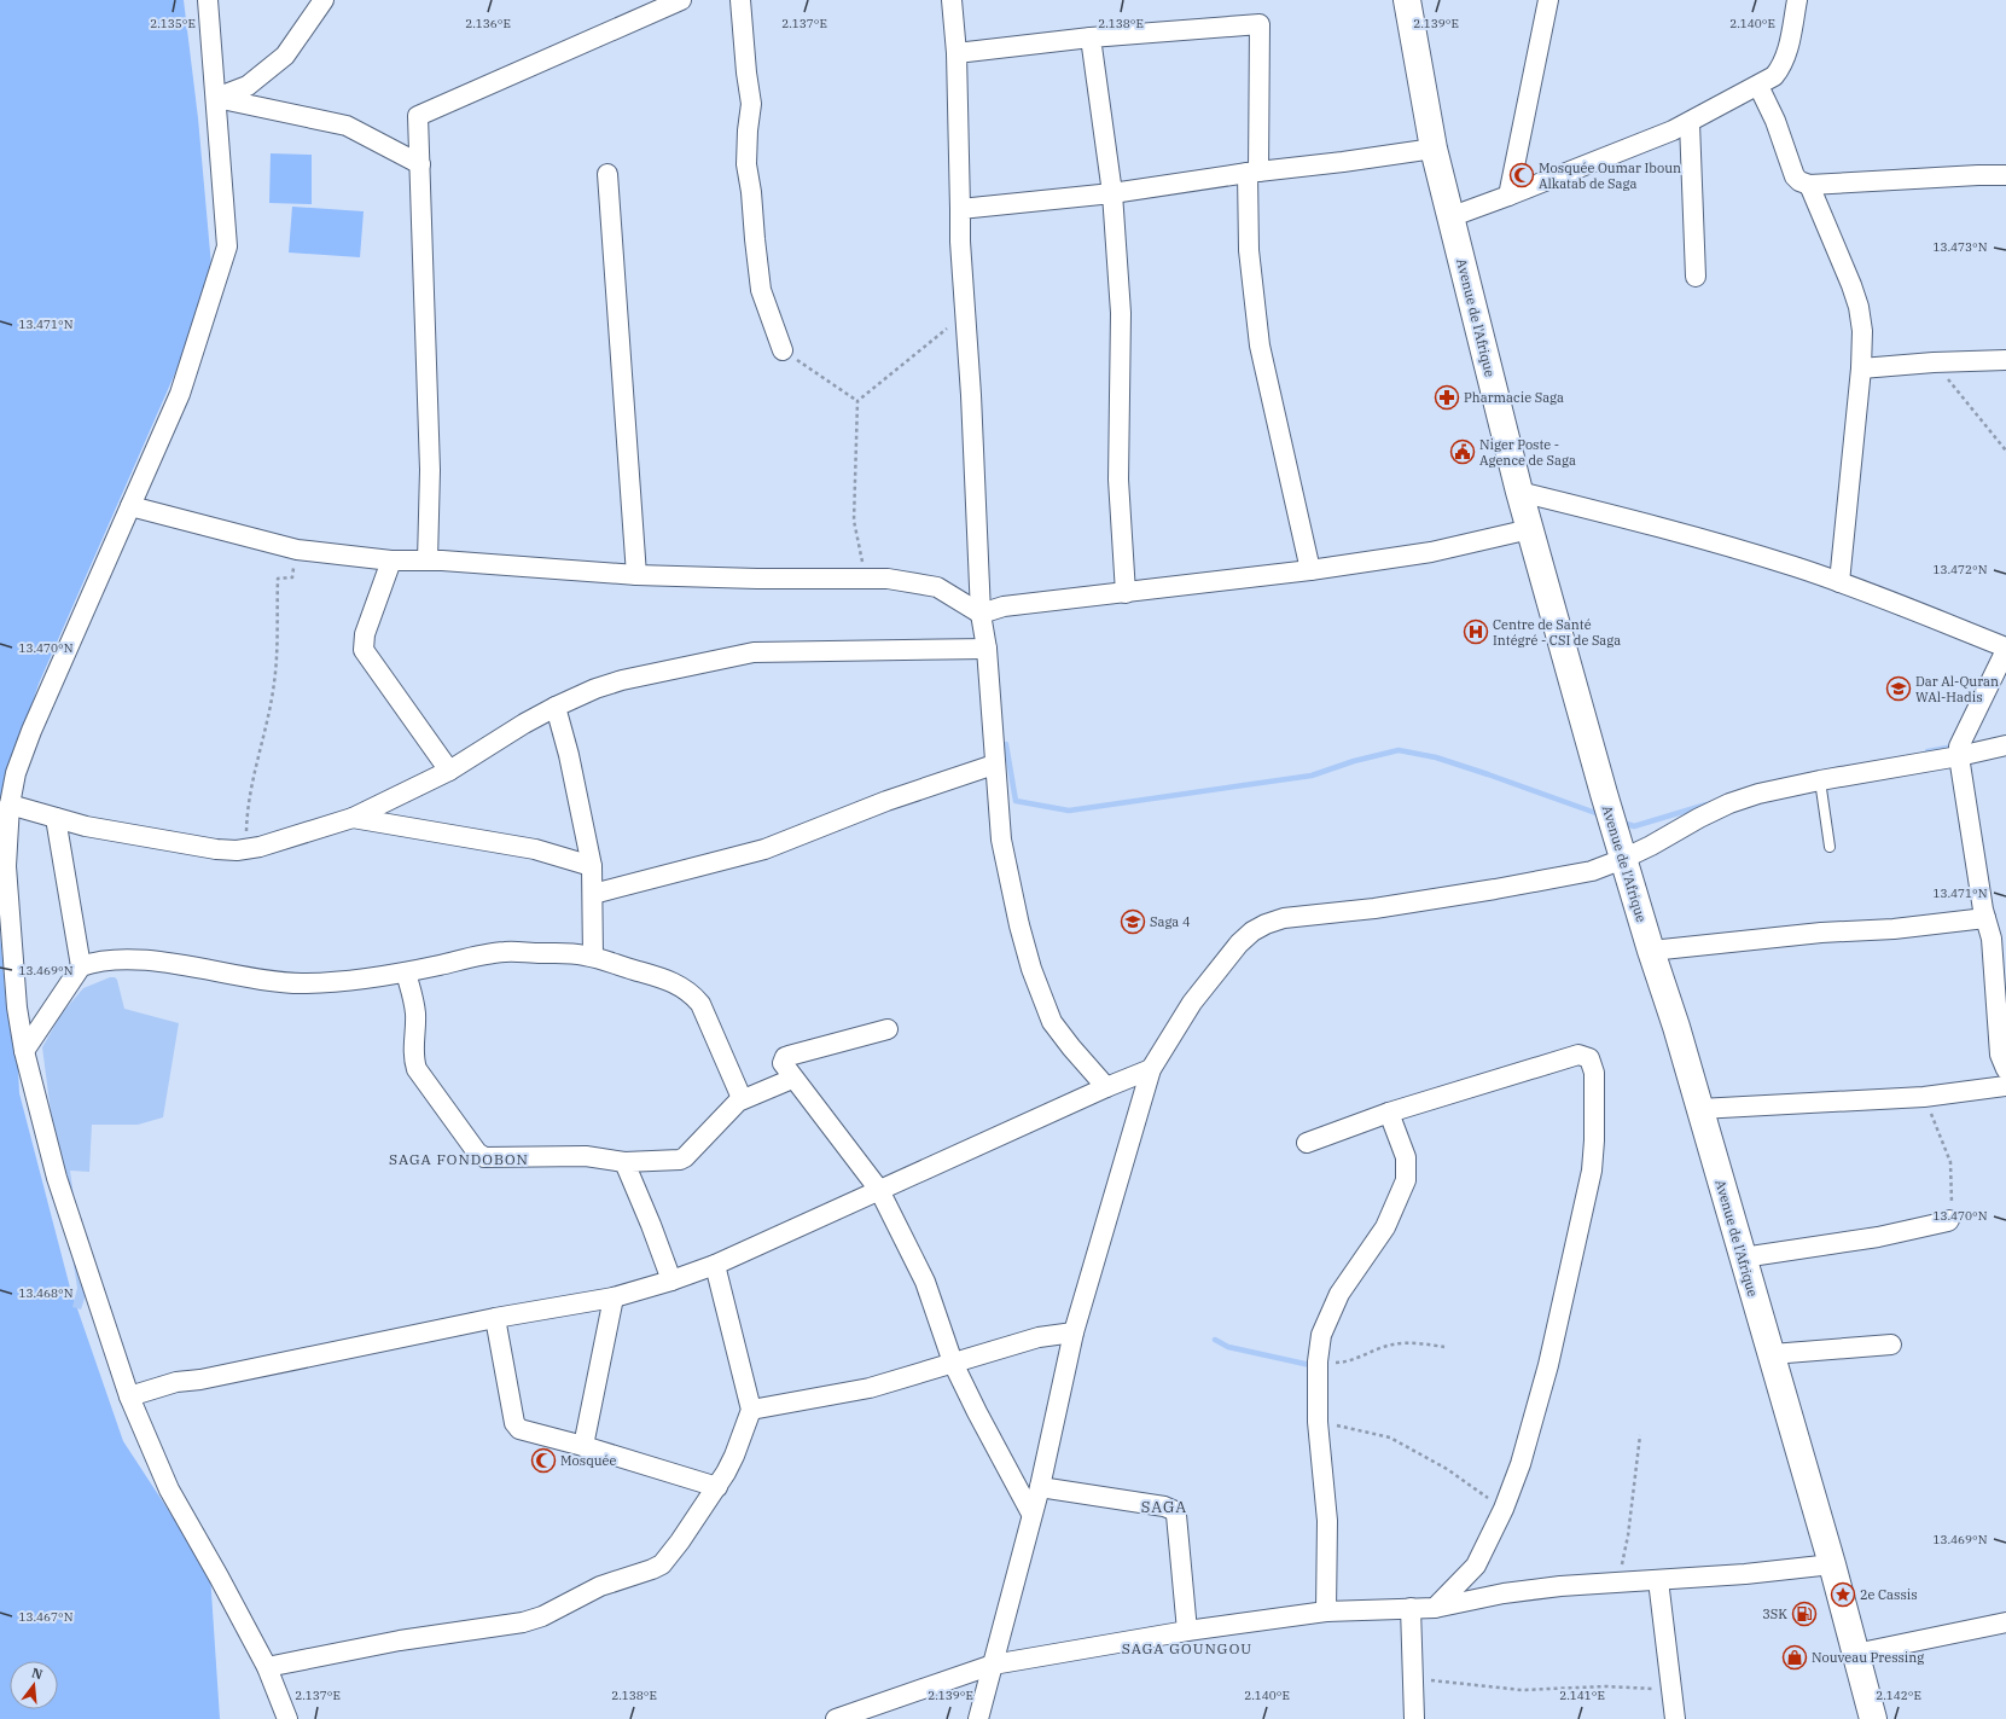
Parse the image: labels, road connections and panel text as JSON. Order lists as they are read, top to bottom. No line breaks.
{"streets":{"main road":["Avenue de l'Afrique"]},"districts":["SAGA FONDOBON","SAGA","SAGA GOUNGOU"],"places":{"mosque":["Mosquée Oumar Iboun Alkatab de Saga","Mosquée"],"pharmacy":["Pharmacie Saga"],"public building":["Niger Poste - Agence de Saga"],"hospital":["Centre de Santé Intégré - CSI de Saga"],"school or university":["Dar Al-Quran WAl-Hadis","Saga 4"],"place":["2e Cassis"],"fuel station":["3SK"],"shop":["Nouveau Pressing"]},"north":"top","coordinates":["2.135°E","2.136°E","2.137°E","2.138°E","2.139°E","2.140°E","13.473°N","13.471°N","13.472°N","13.470°N","13.469°N","13.468°N","13.467°N","2.141°E","2.142°E"]}
